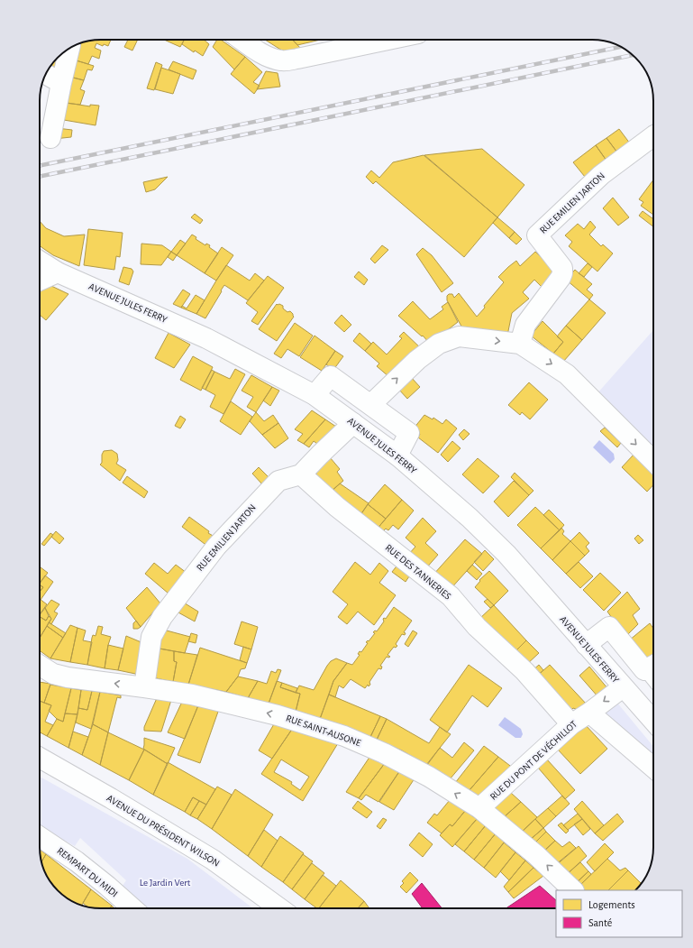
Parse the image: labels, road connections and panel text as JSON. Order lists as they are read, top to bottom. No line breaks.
{"streets":{"street":["RUE EMILIEN JARTON","AVENUE JULES FERRY","RUE DES TANNERIES","RUE SAINT-AUSONE","RUE DU PONT DE VÉCHILLOT","AVENUE DU PRÉSIDENT WILSON","REMPART DU MIDI"]},"crossings":[["RUE EMILIEN JARTON","RUE DES TANNERIES"],["RUE EMILIEN JARTON","RUE SAINT-AUSONE"],["AVENUE JULES FERRY","RUE DU PONT DE VÉCHILLOT"],["RUE DES TANNERIES","RUE DU PONT DE VÉCHILLOT"],["RUE SAINT-AUSONE","RUE DU PONT DE VÉCHILLOT"]],"one_way":["RUE SAINT-AUSONE"],"parks":["Le Jardin Vert"],"legend":["Logements","Santé"]}
